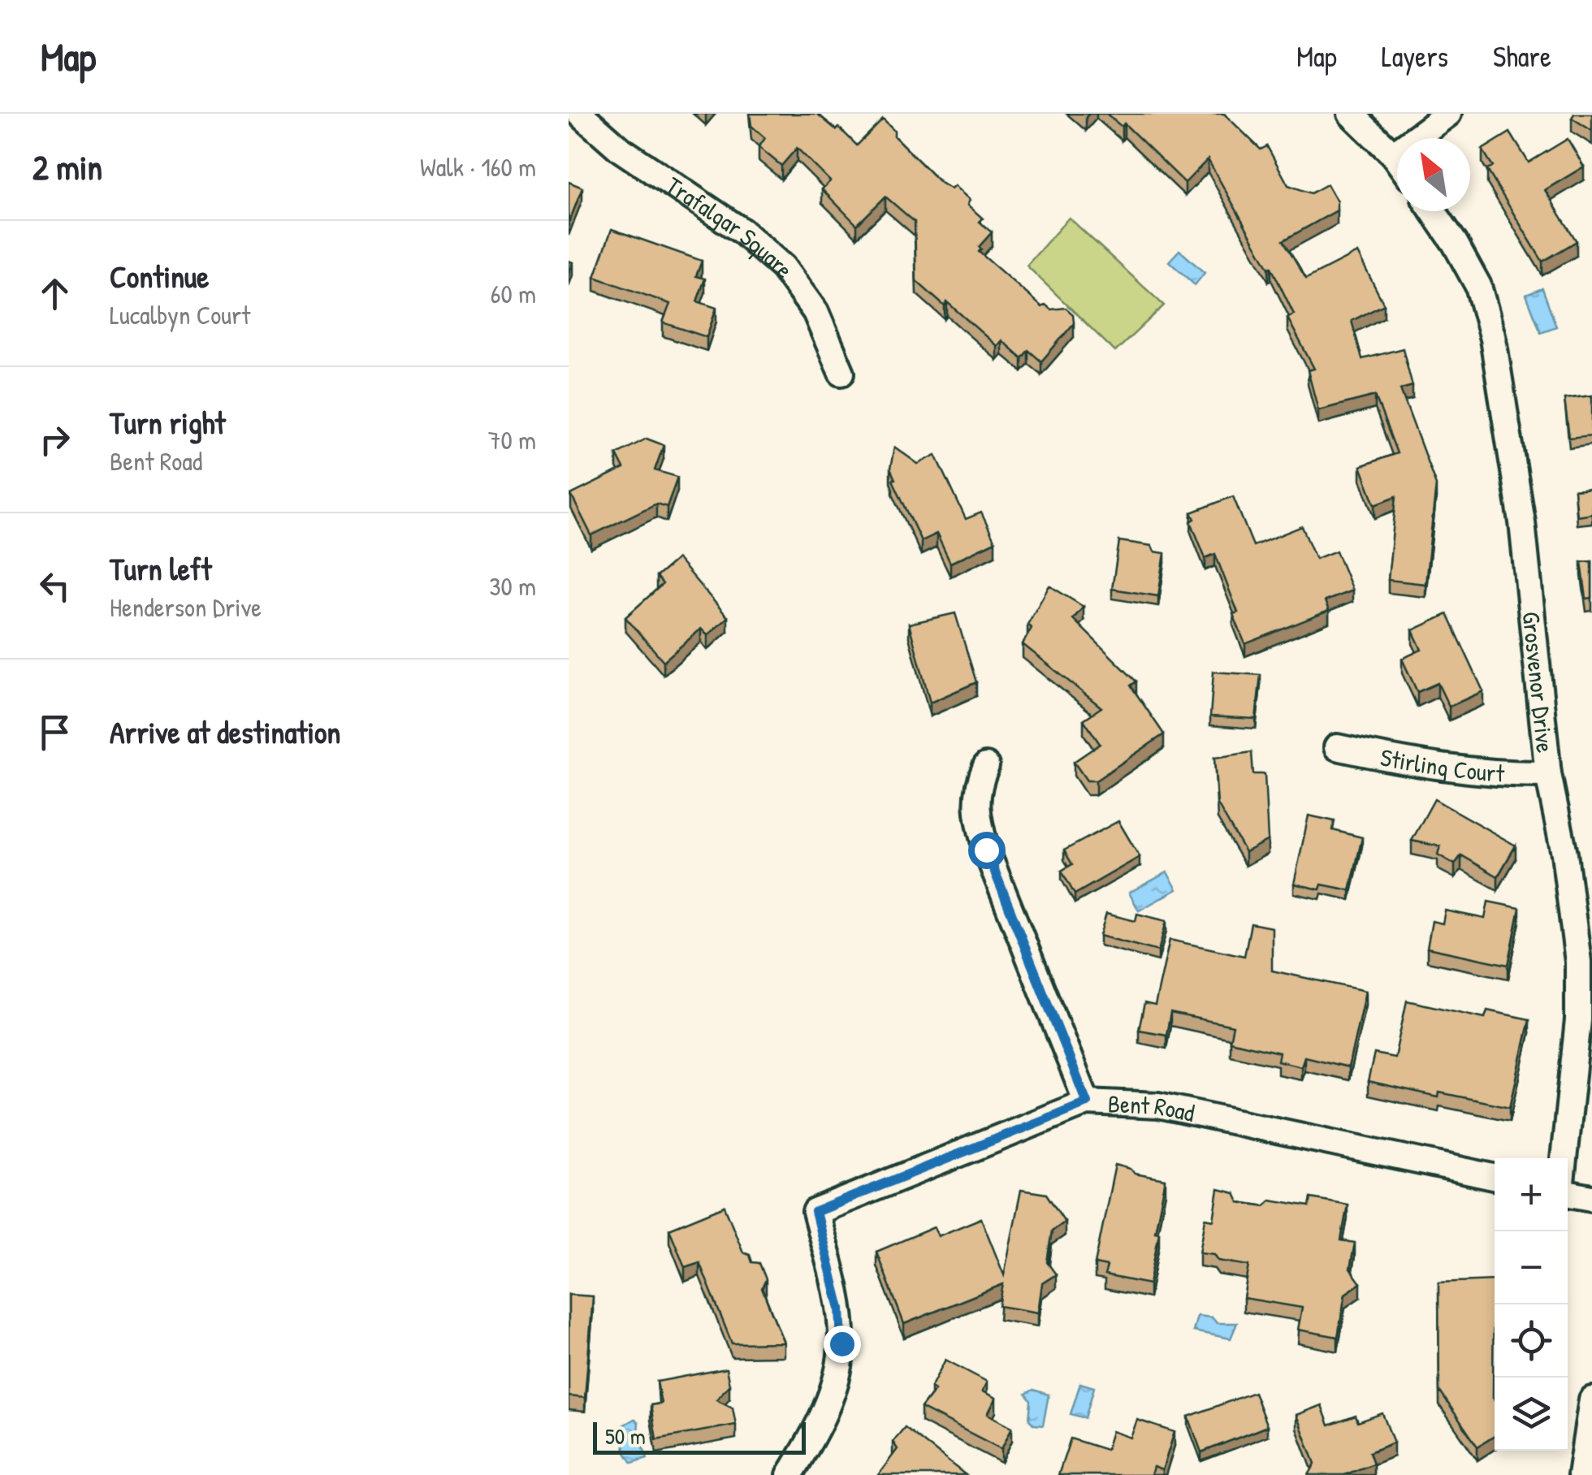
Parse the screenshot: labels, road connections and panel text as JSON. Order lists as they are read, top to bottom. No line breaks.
{"streets":{"street":["Trafalgar Square","Grosvenor Drive","Stirling Court","Bent Road"]},"crossings":[["Grosvenor Drive","Stirling Court"]],"scale_bar":"50 m","north":"top left","page":{"header":"Map","nav":["Map","Layers","Share"],"heading":["2 min","Walk · 160 m"],"list":[["Continue","Lucalbyn Court","60 m"],["Turn right","Bent Road","70 m"],["Turn left","Henderson Drive","30 m"],"Arrive at destination"],"map_buttons":["+","−"],"scale":"50 m"}}
